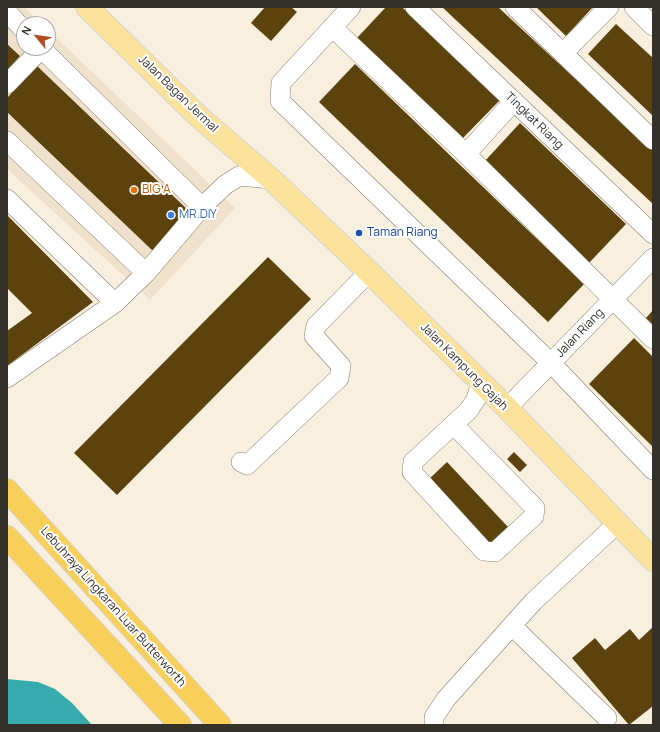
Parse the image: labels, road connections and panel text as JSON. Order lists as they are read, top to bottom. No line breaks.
{"streets":{"highway":["Lebuhraya Lingkaran Luar Butterworth"],"main road":["Jalan Bagan Jermal","Jalan Kampung Gajah"],"street":["Tingkat Riang","Jalan Riang"]},"crossings":[["Jalan Bagan Jermal","Jalan Kampung Gajah"],["Jalan Riang","Jalan Kampung Gajah"]],"places":["BIG A","MR.DIY","Taman Riang"],"north":"top left"}
